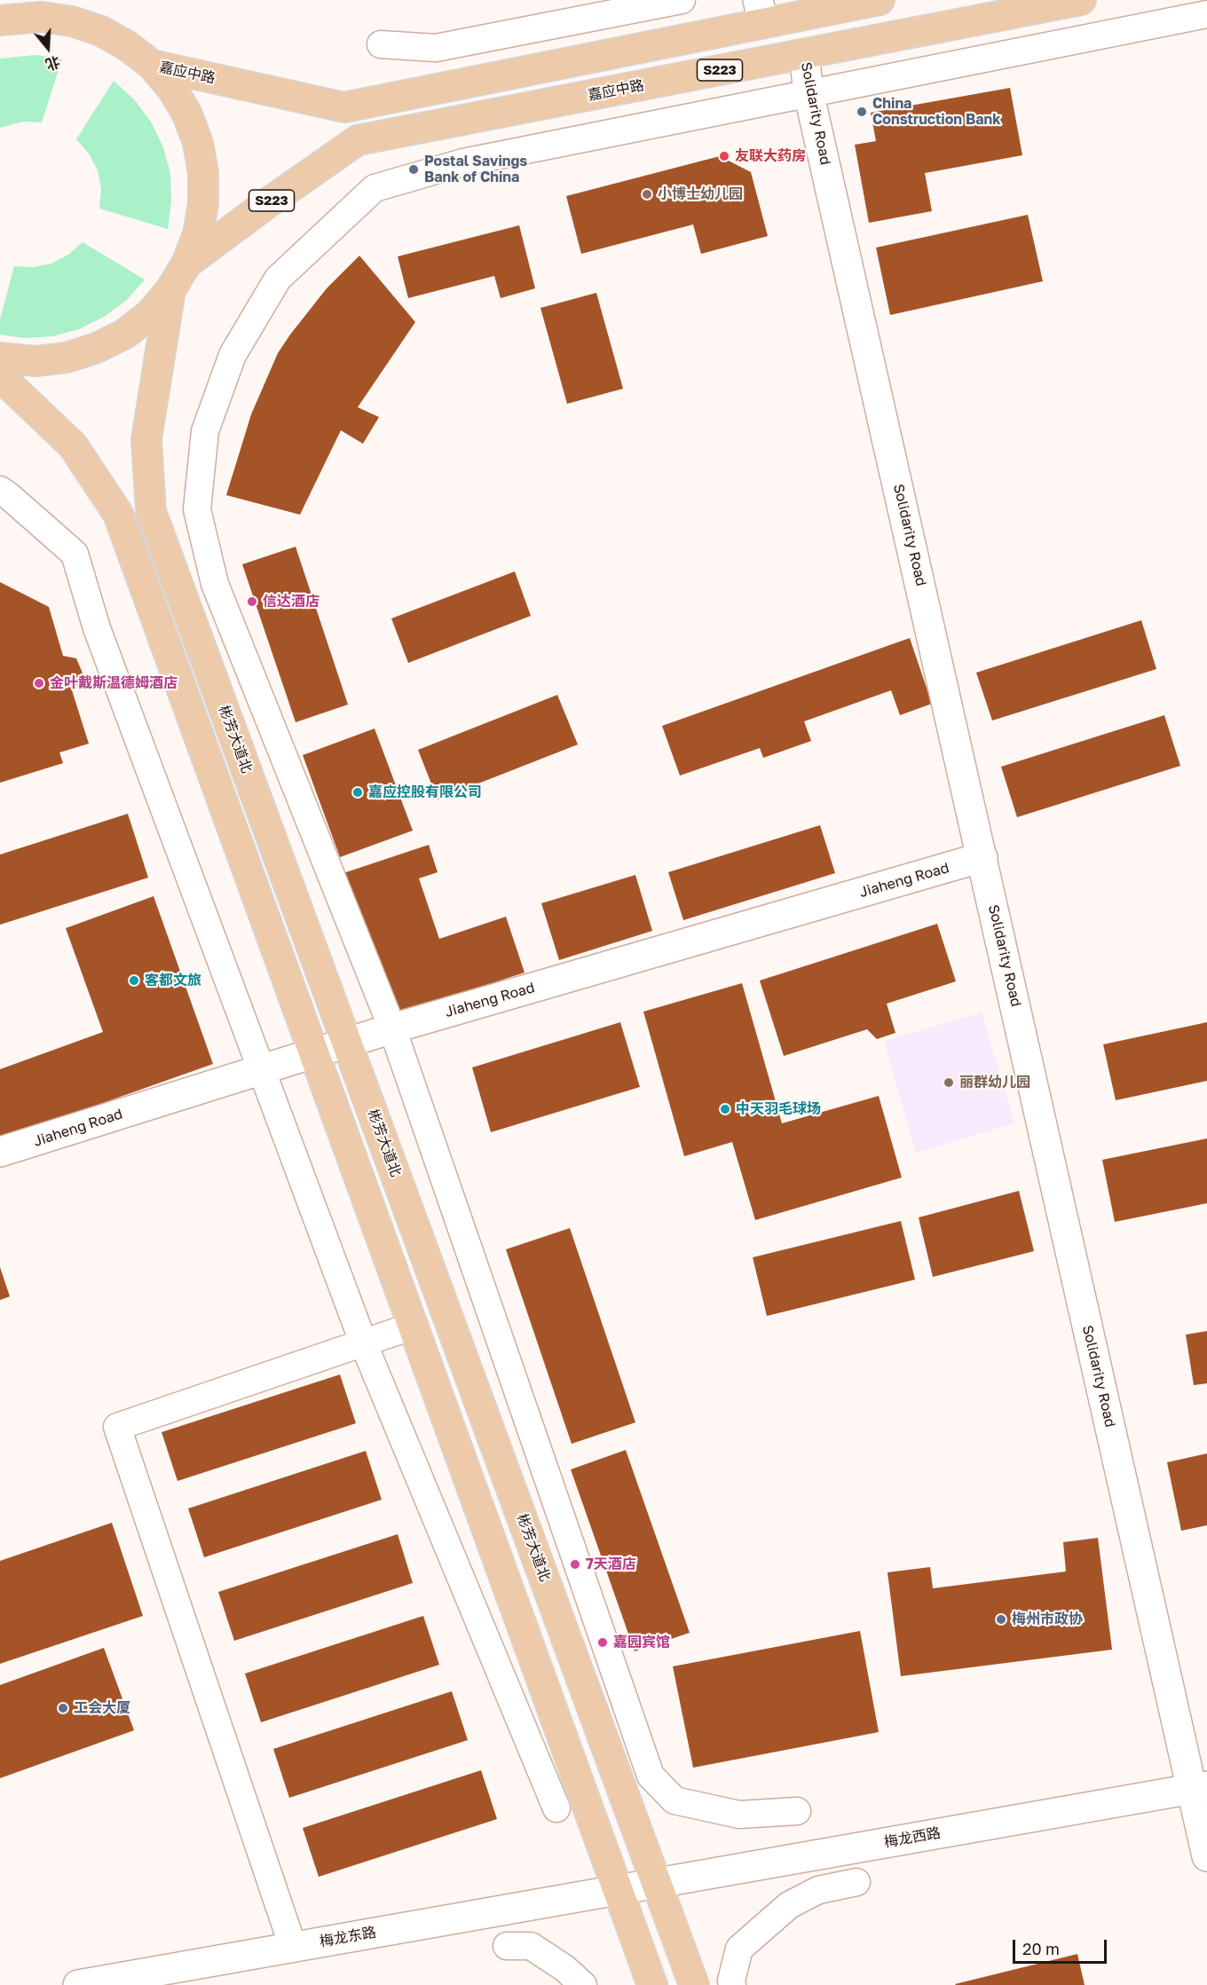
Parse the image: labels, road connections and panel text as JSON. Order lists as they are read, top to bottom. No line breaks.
{"streets":{"main road":["S223","嘉应中路","彬芳大道北"],"street":["Solidarity Road","Jiaheng Road","梅龙西路","梅龙东路"]},"crossings":[["S223","嘉应中路"],["S223","彬芳大道北"],["嘉应中路","Solidarity Road"],["Solidarity Road","Jiaheng Road"],["Solidarity Road","梅龙西路"],["彬芳大道北","Jiaheng Road"],["彬芳大道北","梅龙西路"],["梅龙西路","梅龙东路"]],"places":["China Construction Bank","友联大药房","Postal Savings Bank of China","小博士幼儿园","信达酒店","金叶戴斯温德姆酒店","嘉应控股有限公司","客都文旅","丽群幼儿园","中天羽毛球场","7天酒店","梅州市政协","嘉园宾馆","工会大厦"],"scale_bar":"20 m","north":"bottom"}
